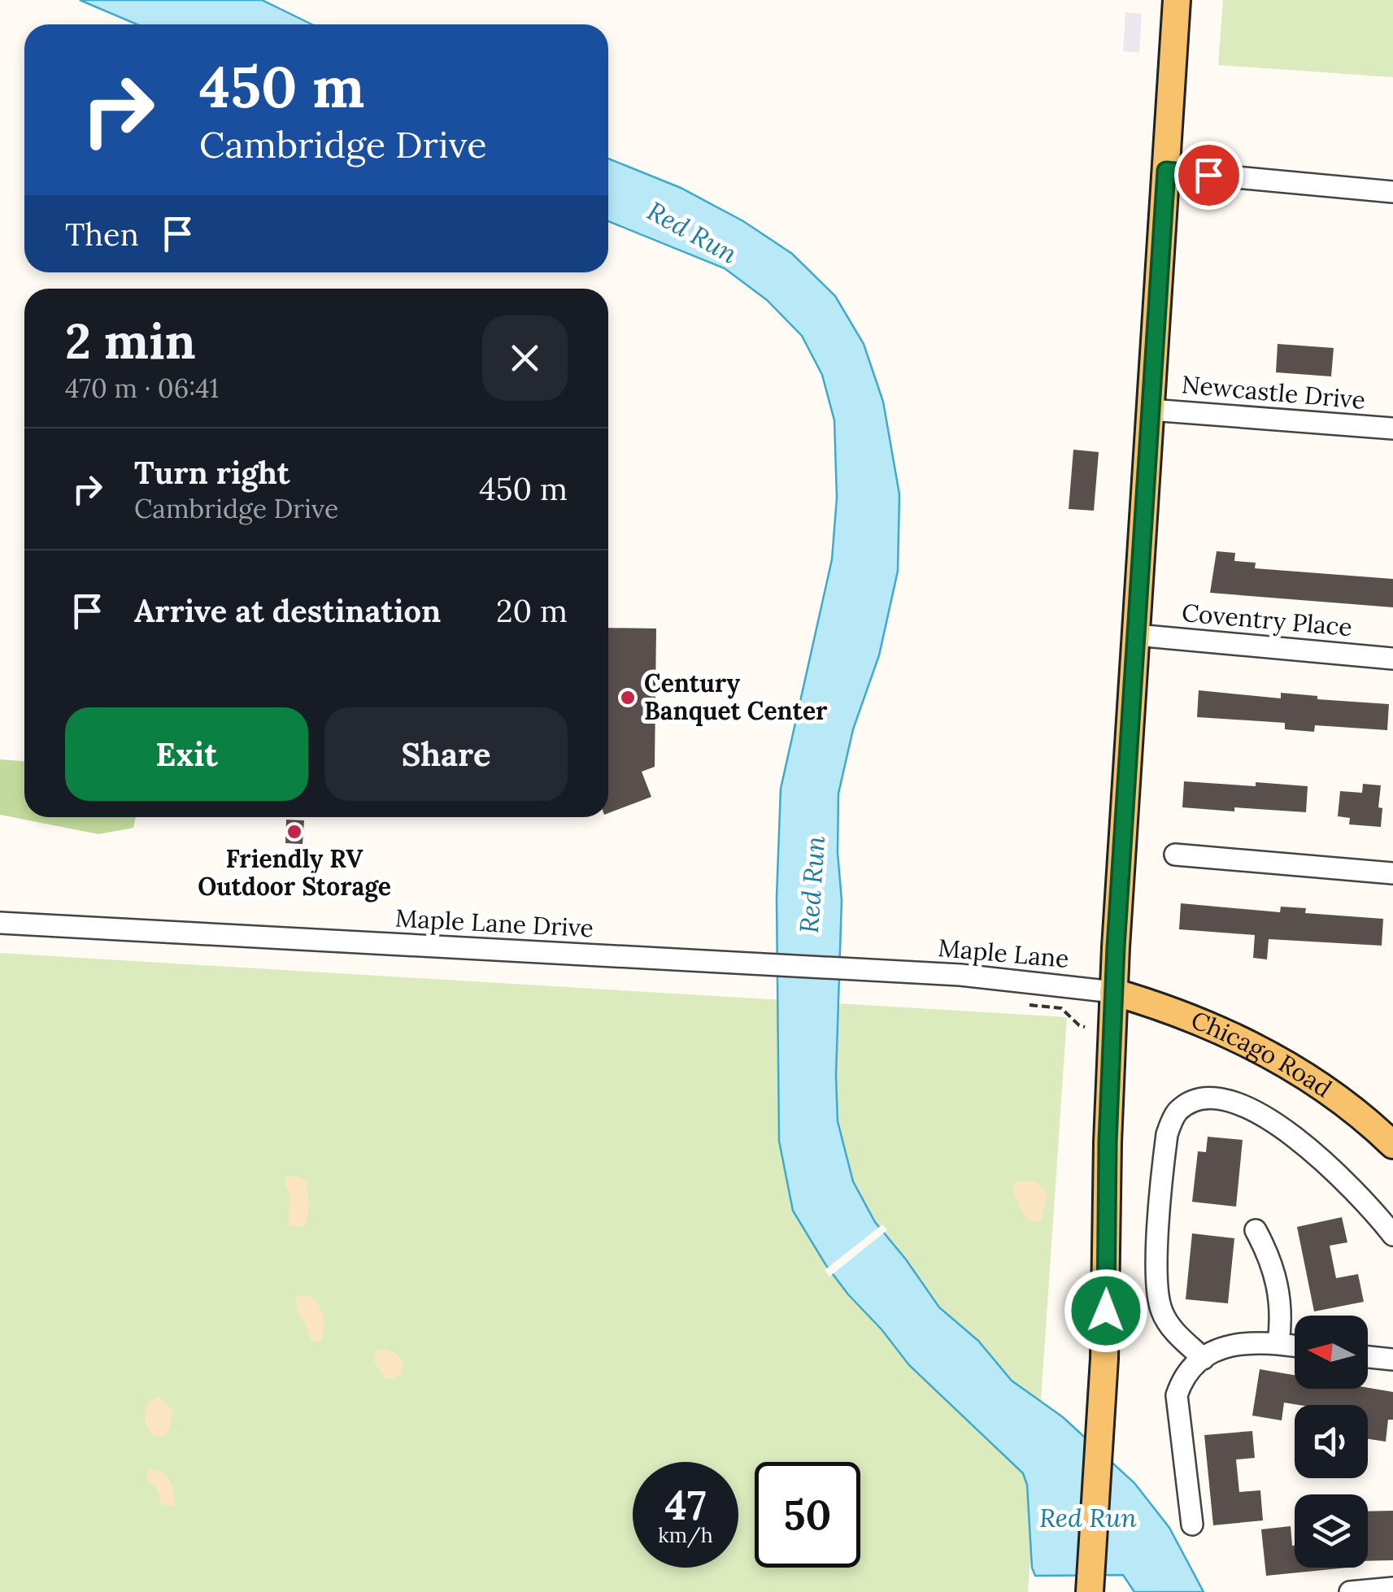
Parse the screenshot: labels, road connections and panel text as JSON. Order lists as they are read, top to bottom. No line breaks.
{"streets":{"main road":["Chicago Road"],"street":["Newcastle Drive","Coventry Place","Maple Lane Drive","Maple Lane"]},"crossings":[["Maple Lane Drive","Maple Lane"],["Maple Lane","Chicago Road"]],"water":["Red Run"],"places":["Century Banquet Center","Friendly RV Outdoor Storage"],"north":"left","page":{"turn":["450 m","Cambridge Drive"],"then":"Then","heading":["2 min","470 m · 06:41"],"list":[{"name":"Turn right","note":"Cambridge Drive","value":"450 m"},{"name":"Arrive at destination","value":"20 m"}],"buttons":["Exit","Share"],"speed":"47 km/h","limit":"50"}}
